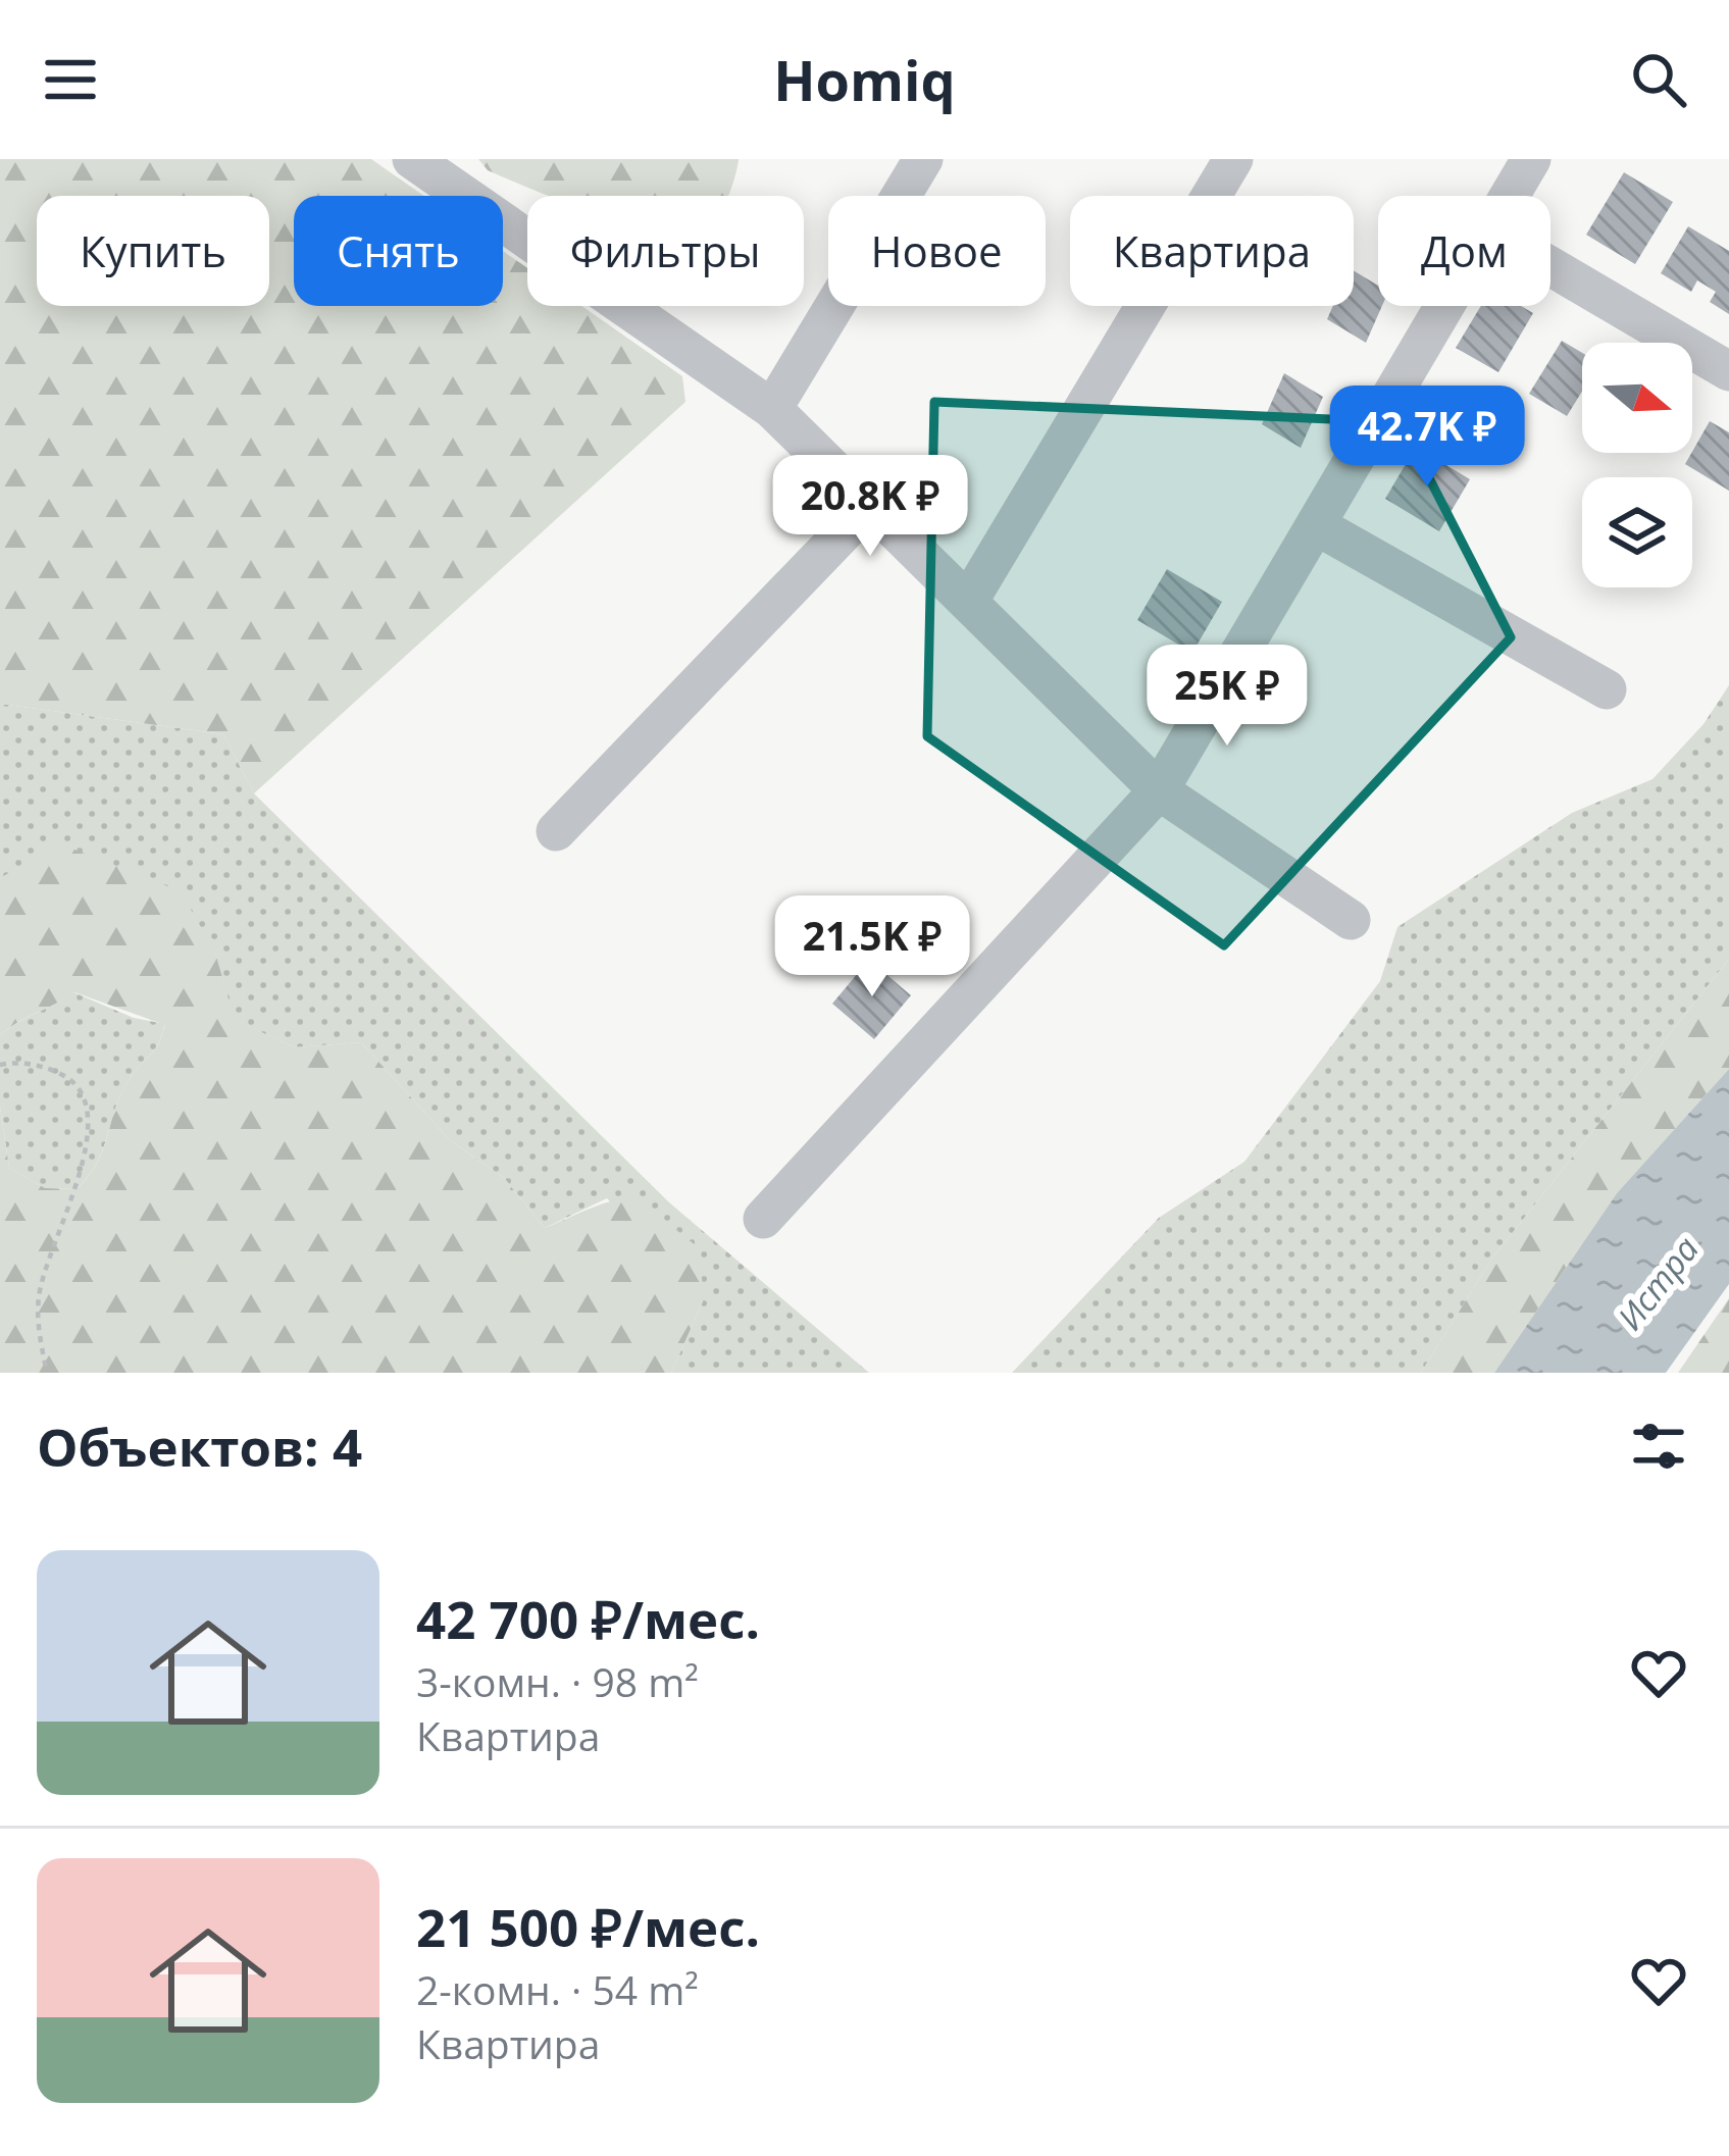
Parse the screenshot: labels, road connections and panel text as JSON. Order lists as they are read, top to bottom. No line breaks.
{"water":["Истра"],"north":"right","page":{"header":"Homiq","chip":["Купить","Снять","Фильтры","Новое","Квартира","Дом"],"price":["42.7K ₽","20.8K ₽","25K ₽","21.5K ₽"],"heading":"Объектов: 4","list":[{"name":"42 700 ₽/мес.","note":"3-комн. · 98 m² · Квартира"},{"name":"21 500 ₽/мес.","note":"2-комн. · 54 m² · Квартира"}]}}
